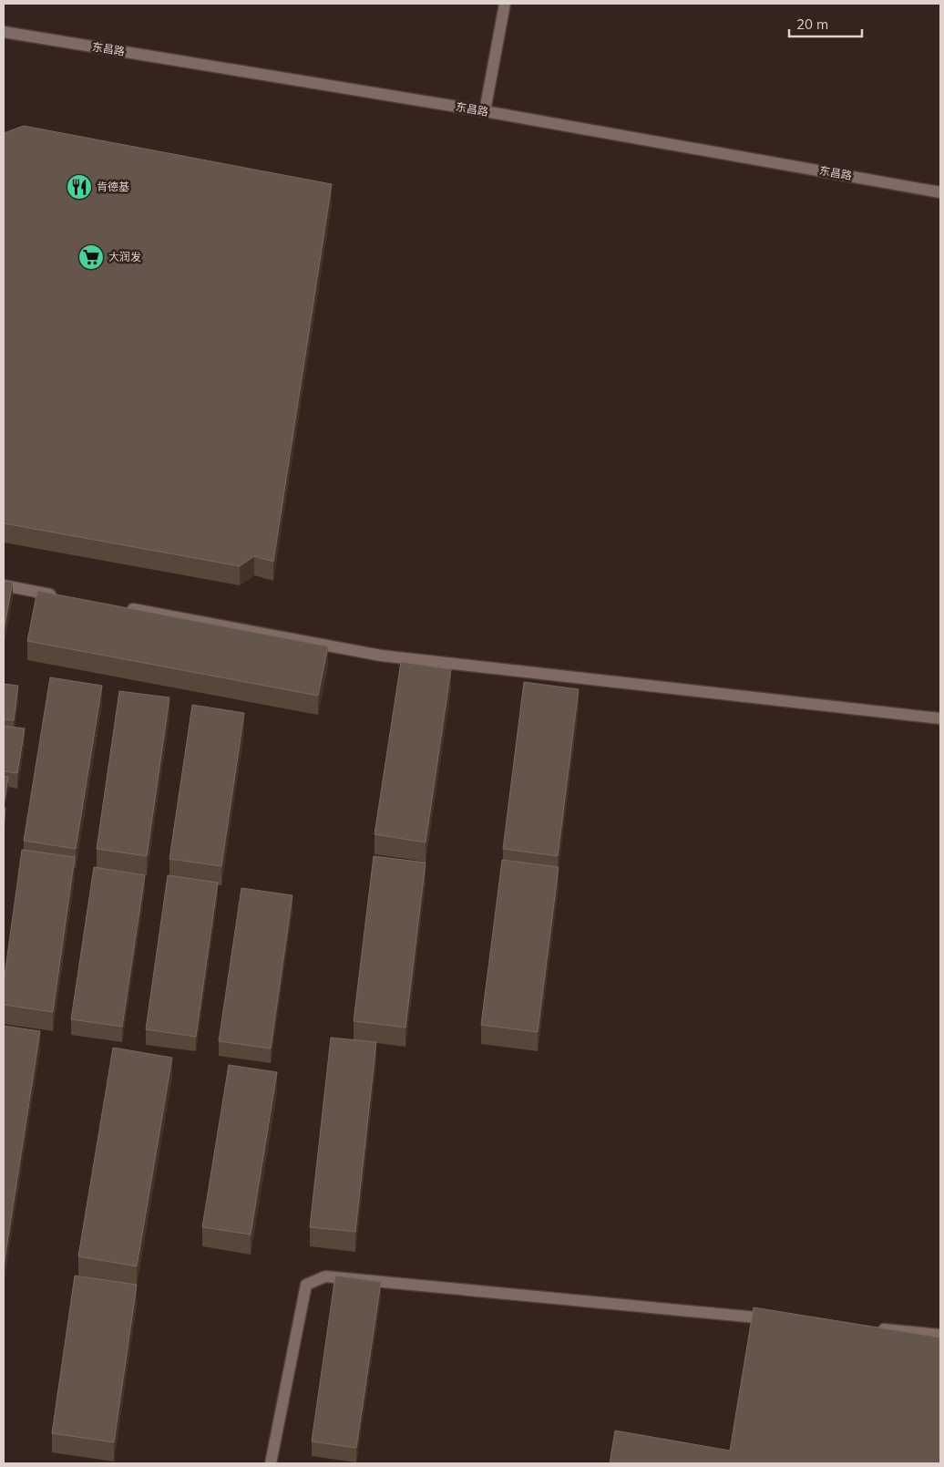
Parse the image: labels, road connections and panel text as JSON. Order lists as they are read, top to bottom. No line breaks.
{"streets":{"street":["东昌路"]},"places":{"restaurant":["肯德基"],"supermarket":["大润发"]},"scale_bar":"20 m"}
